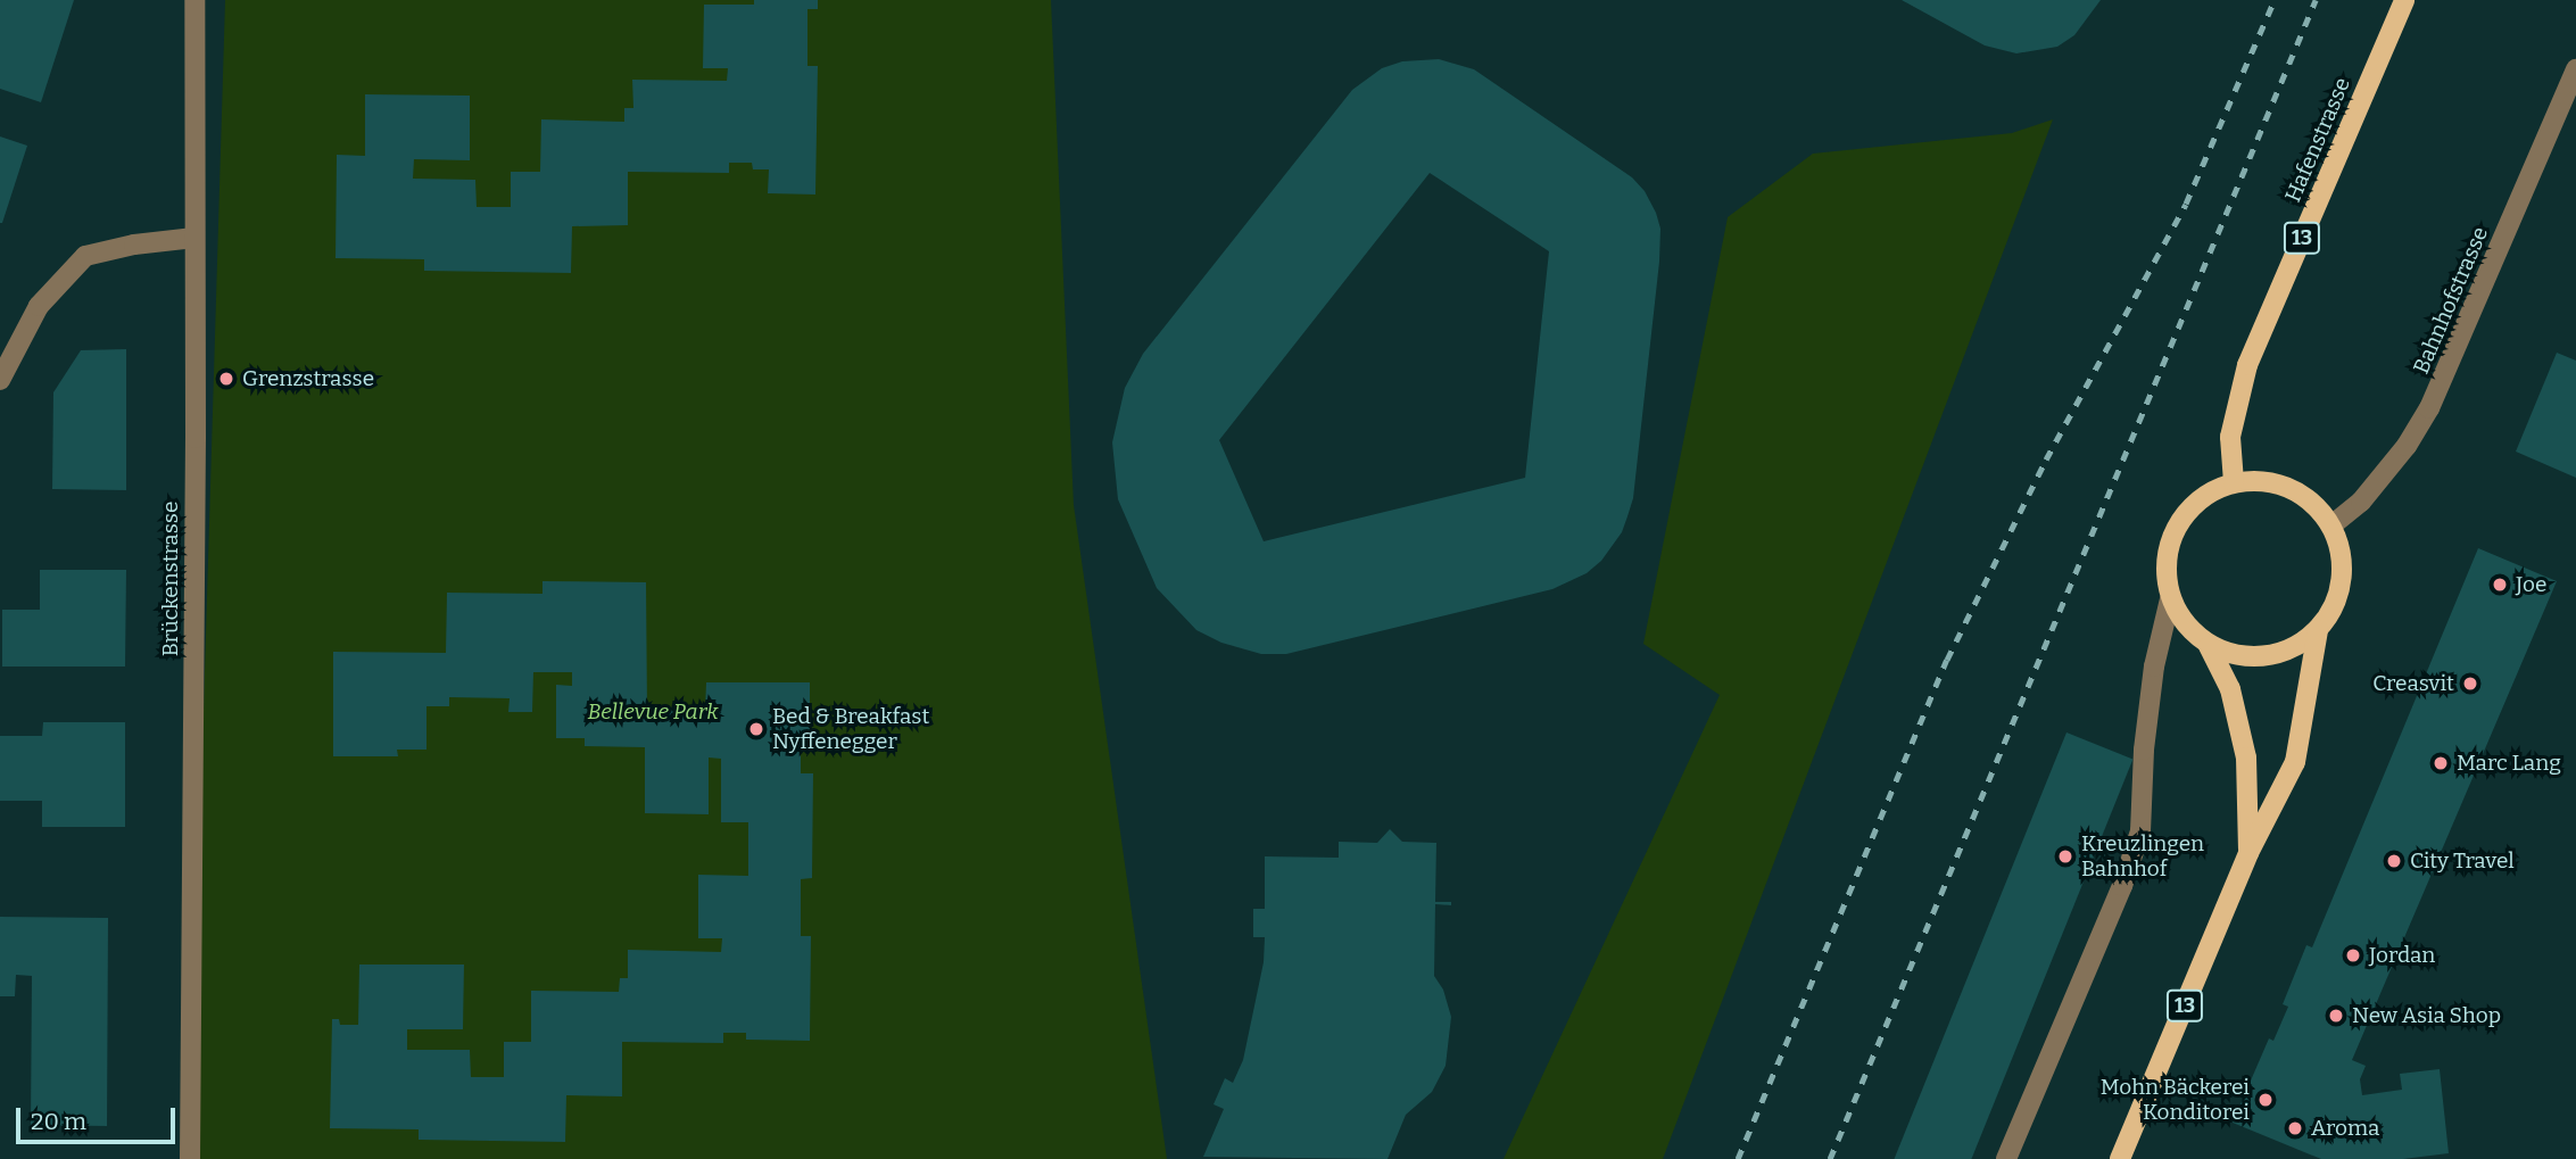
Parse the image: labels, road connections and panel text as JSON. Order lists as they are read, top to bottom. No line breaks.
{"streets":{"main road":["Hafenstrasse","13"],"street":["Bahnhofstrasse","Brückenstrasse"]},"crossings":[["Hafenstrasse","13"],["Hafenstrasse","Bahnhofstrasse"],["13","Bahnhofstrasse"]],"parks":["Bellevue Park"],"places":["Grenzstrasse","Joe","Creasvit","Bed & Breakfast Nyffenegger","Marc Lang","Kreuzlingen Bahnhof","City Travel","Jordan","New Asia Shop","Mohn Bäckerei Konditorei","Aroma"],"scale_bar":"20 m"}
